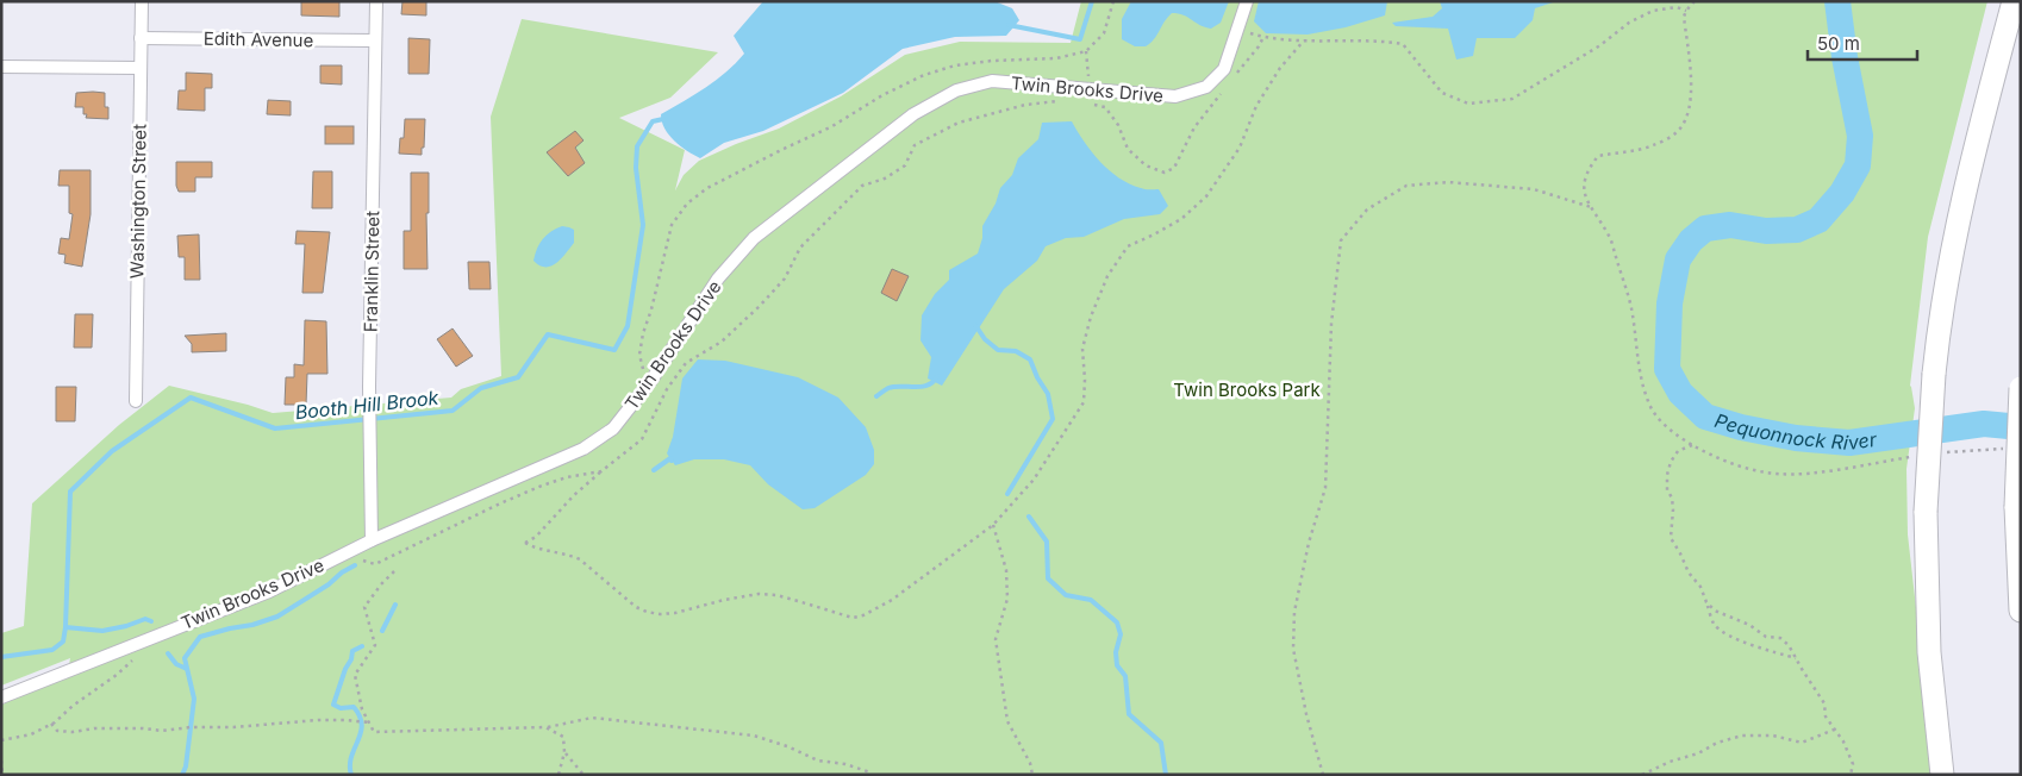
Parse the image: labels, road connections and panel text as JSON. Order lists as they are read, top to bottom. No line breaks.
{"streets":{"street":["Edith Avenue","Twin Brooks Drive","Washington Street","Franklin Street"]},"crossings":[["Edith Avenue","Washington Street"],["Edith Avenue","Franklin Street"],["Twin Brooks Drive","Franklin Street"]],"water":["Booth Hill Brook","Pequonnock River"],"parks":["Twin Brooks Park"],"scale_bar":"50 m"}
